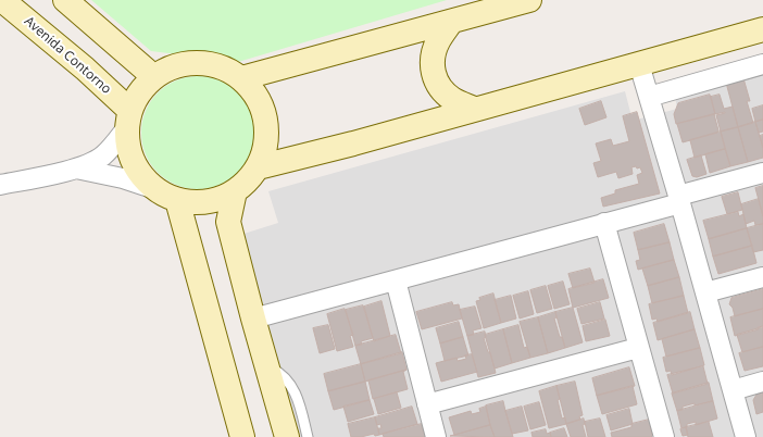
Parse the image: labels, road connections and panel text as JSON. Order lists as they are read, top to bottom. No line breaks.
{"streets":{"main road":["Avenida Contorno"]}}
